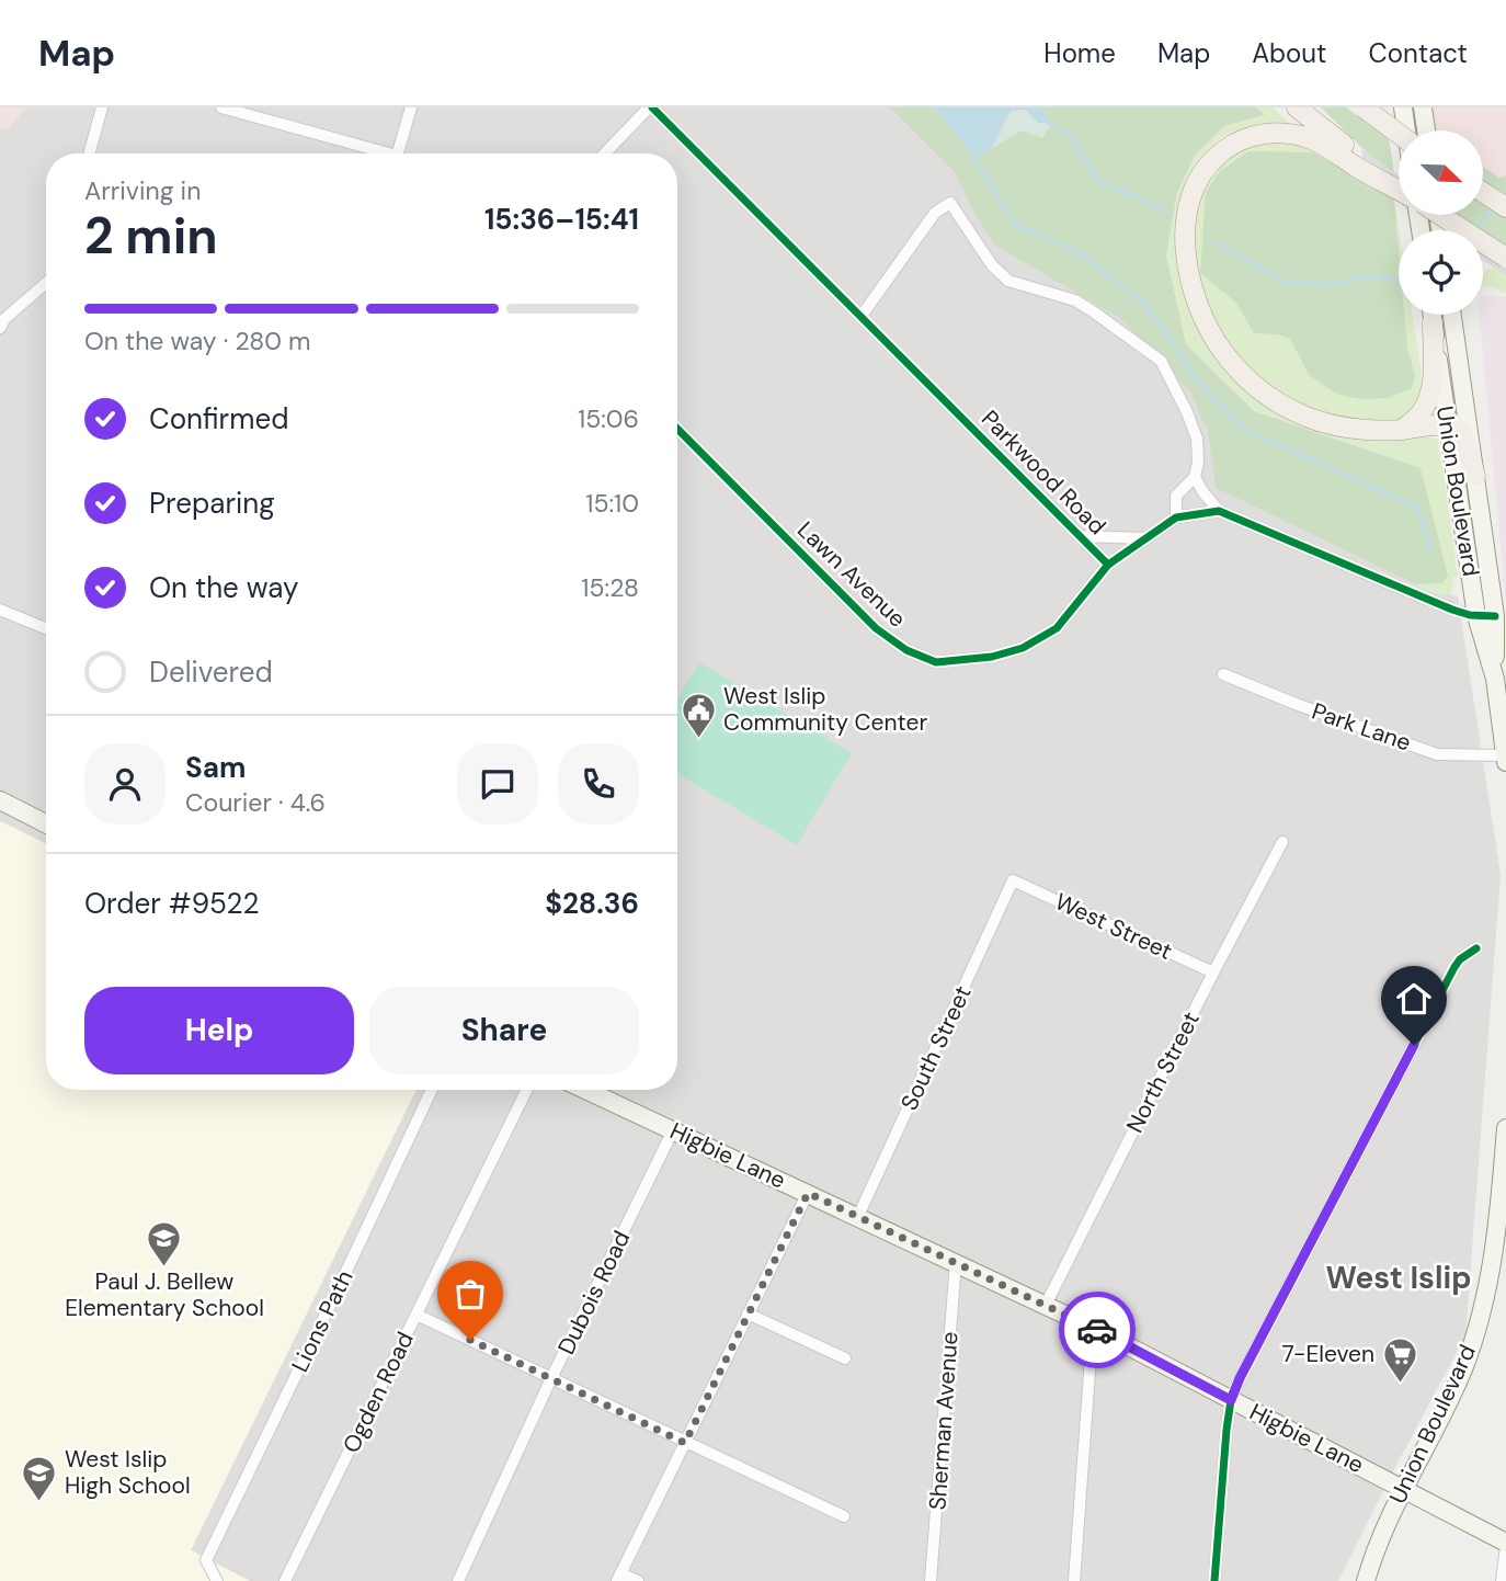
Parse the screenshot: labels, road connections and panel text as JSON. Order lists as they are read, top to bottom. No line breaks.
{"streets":{"main road":["Union Boulevard","Higbie Lane"],"street":["Parkwood Road","Lawn Avenue","Park Lane","West Street","South Street","North Street","Dubois Road","Lions Path","Ogden Road","Sherman Avenue"]},"crossings":[["Parkwood Road","Lawn Avenue"],["Union Boulevard","Park Lane"],["Union Boulevard","Higbie Lane"],["West Street","South Street"],["West Street","North Street"],["South Street","Higbie Lane"],["North Street","Higbie Lane"],["Higbie Lane","Dubois Road"],["Higbie Lane","Sherman Avenue"]],"districts":["West Islip"],"places":{"public building":["West Islip Community Center"],"school or university":["Paul J. Bellew Elementary School","West Islip High School"],"supermarket":["7-Eleven"]},"north":"bottom right","page":{"header":"Map","nav":["Home","Map","About","Contact"],"heading":["2 min","Arriving in","15:36–15:41"],"panel":["Sam","Courier · 4.6","Order #9522","$28.36"],"bar":"On the way · 280 m","list":[["Confirmed","15:06"],["Preparing","15:10"],["On the way","15:28"],"Delivered"],"buttons":["Help","Share"]}}
